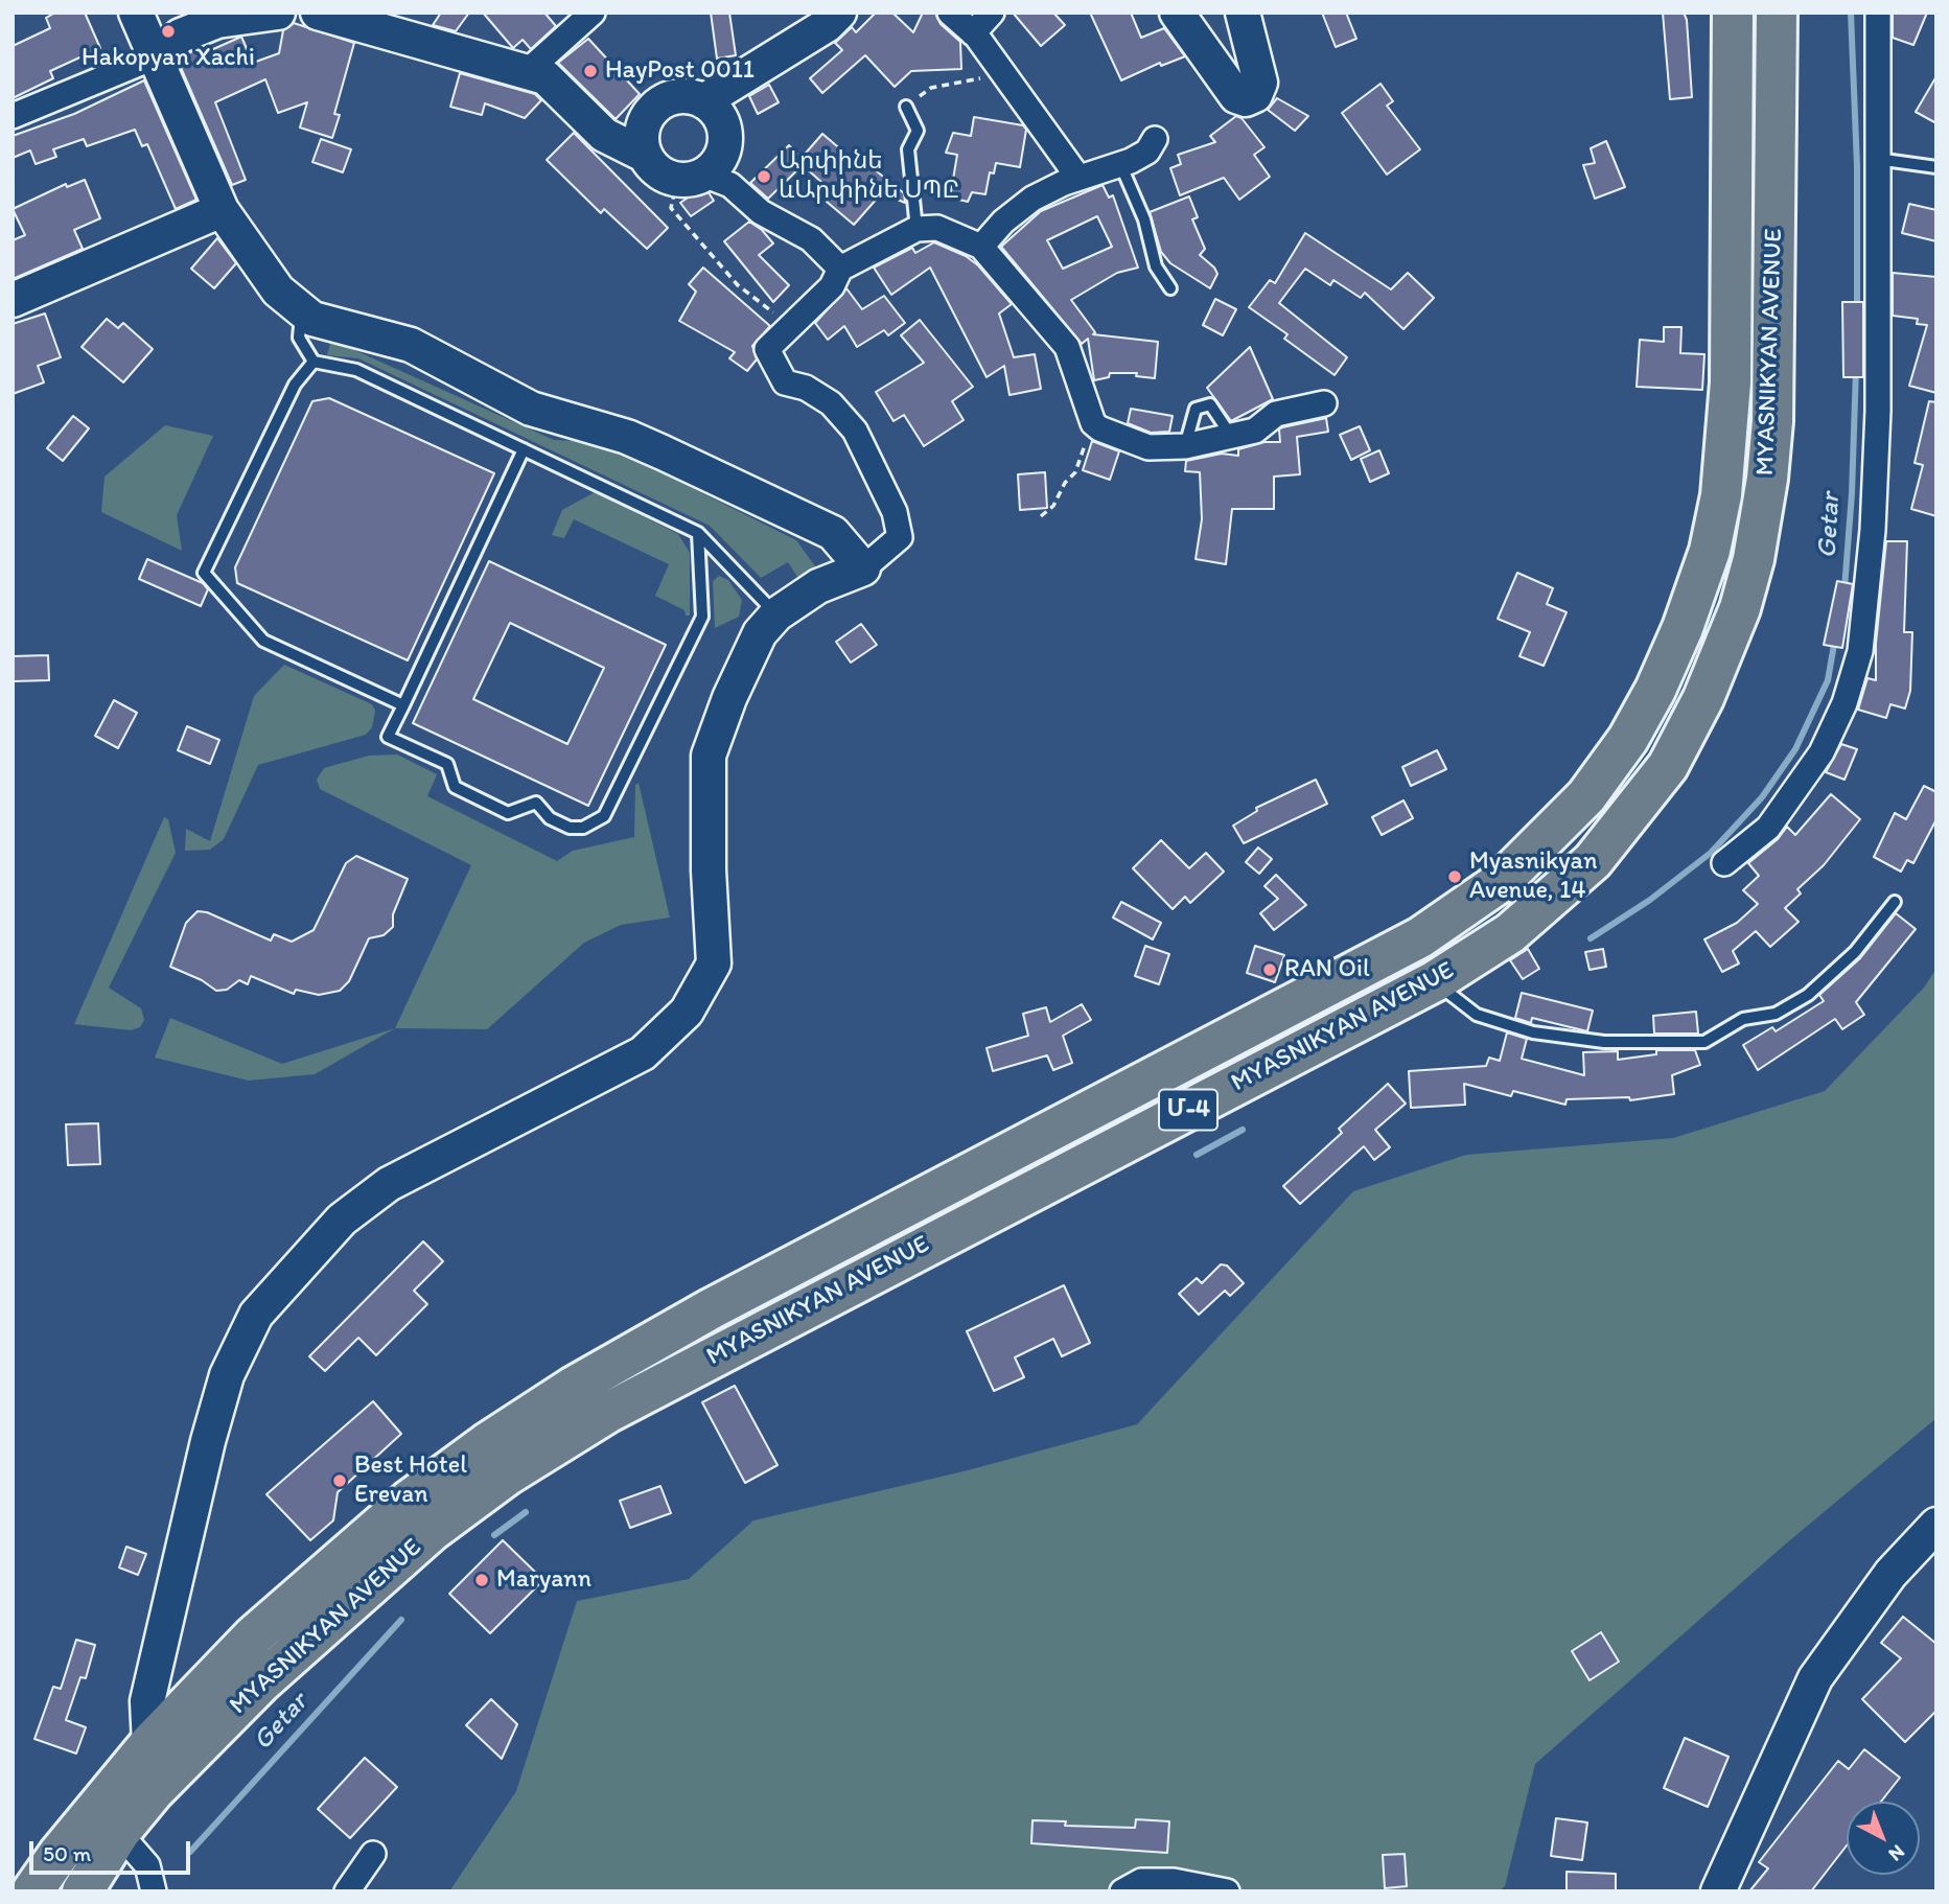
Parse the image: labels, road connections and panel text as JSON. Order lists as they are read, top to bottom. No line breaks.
{"streets":{"highway":["MYASNIKYAN AVENUE","Մ-4"]},"water":["Getar"],"places":["Hakopyan Xachi","HayPost 0011","Արփինե ևԱրփինե ՍՊԸ","Myasnikyan Avenue, 14","RAN Oil","Best Hotel Erevan","Maryann"],"scale_bar":"50 m","north":"bottom right"}
